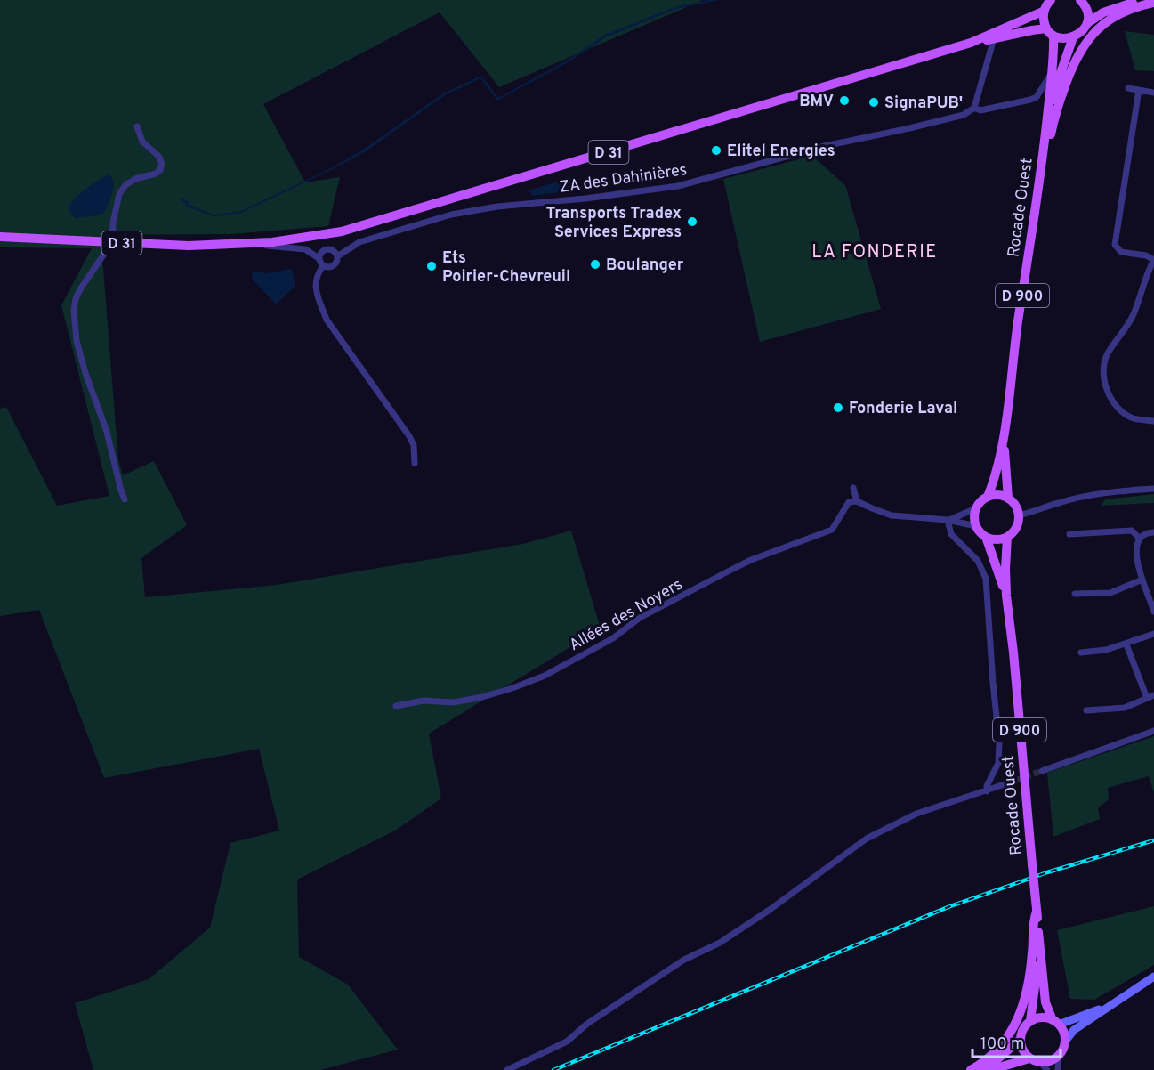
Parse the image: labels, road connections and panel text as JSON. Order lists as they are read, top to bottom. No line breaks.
{"streets":{"main road":["D 31","Rocade Ouest","D 900"],"street":["ZA des Dahinières","Allées des Noyers"]},"crossings":[["D 31","Rocade Ouest"],["ZA des Dahinières","Rocade Ouest"]],"districts":["LA FONDERIE"],"places":["BMV","SignaPUB'","Elitel Energies","Transports Tradex Services Express","Boulanger","Ets Poirier-Chevreuil","Fonderie Laval"],"scale_bar":"100 m"}
